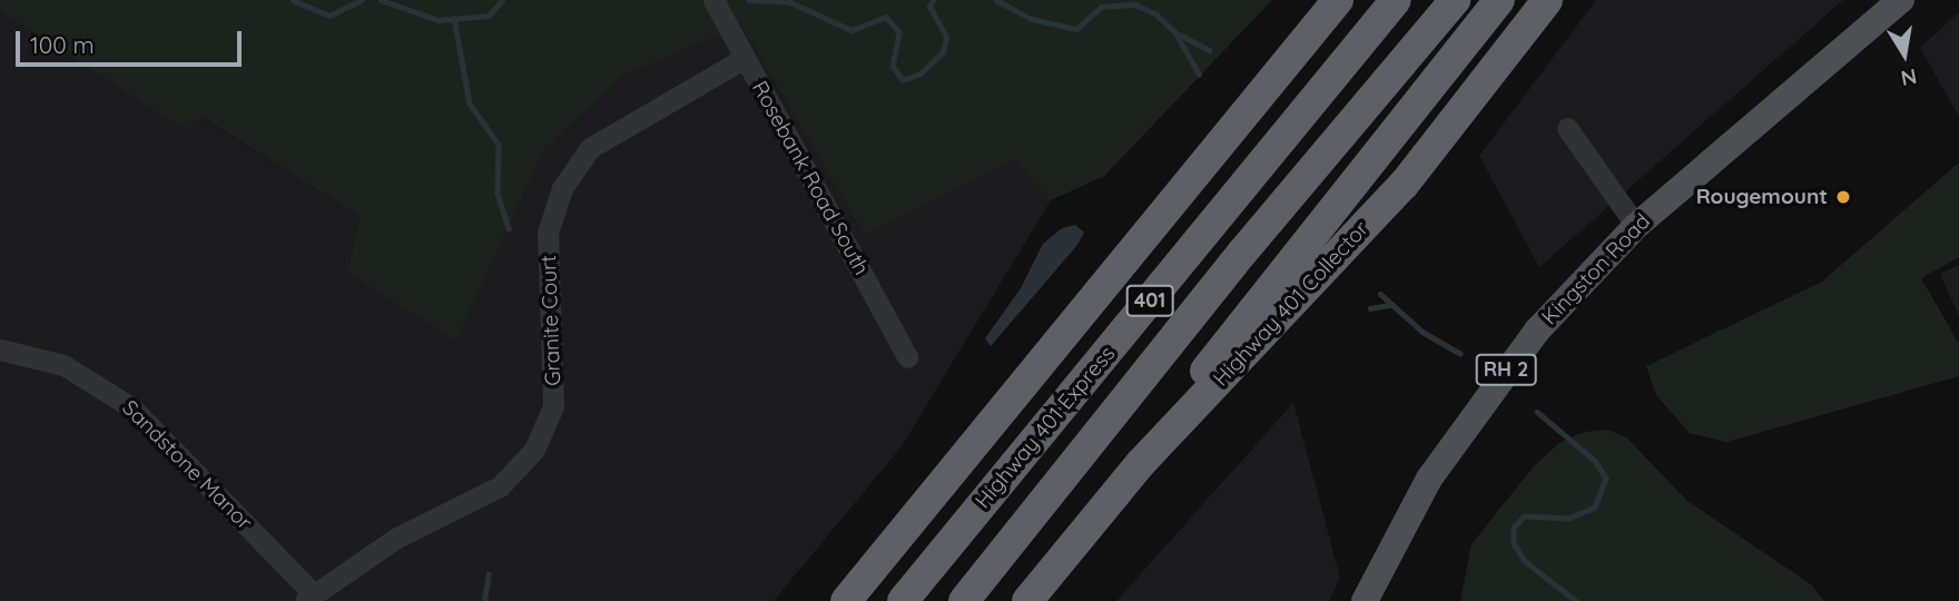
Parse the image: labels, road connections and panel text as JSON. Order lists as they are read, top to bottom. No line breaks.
{"streets":{"highway":["401","Highway 401 Collector","Highway 401 Express"],"main road":["Kingston Road","RH 2"],"street":["Rosebank Road South","Granite Court","Sandstone Manor"]},"crossings":[["Rosebank Road South","Granite Court"],["Granite Court","Sandstone Manor"]],"places":["Rougemount"],"scale_bar":"100 m","north":"bottom"}
